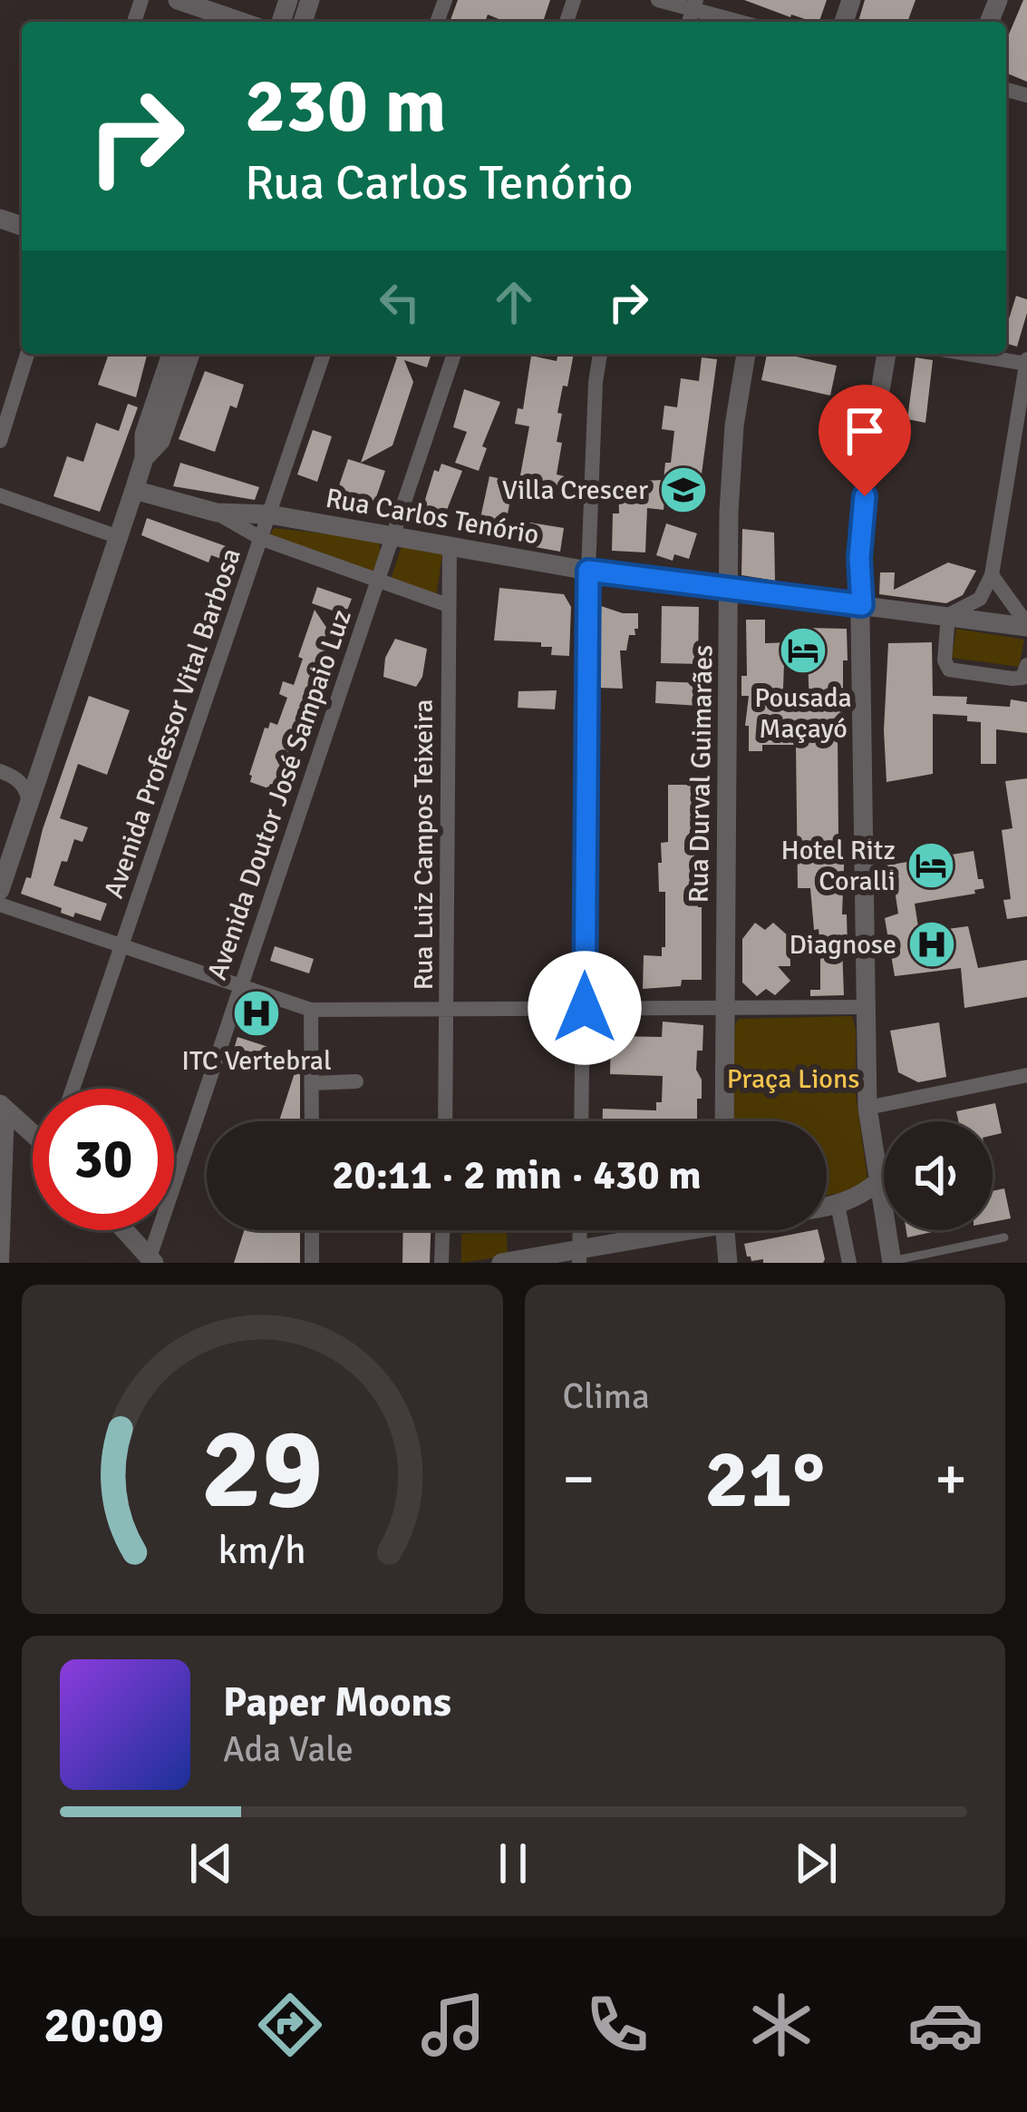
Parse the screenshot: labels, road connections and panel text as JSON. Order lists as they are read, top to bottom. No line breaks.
{"streets":{"street":["Rua Carlos Tenório","Avenida Professor Vital Barbosa","Rua Durval Guimarães","Avenida Doutor José Sampaio Luz","Rua Luiz Campos Teixeira"]},"crossings":[["Rua Carlos Tenório","Avenida Professor Vital Barbosa"],["Rua Carlos Tenório","Rua Durval Guimarães"],["Rua Carlos Tenório","Avenida Doutor José Sampaio Luz"],["Rua Carlos Tenório","Rua Luiz Campos Teixeira"]],"parks":["Praça Lions"],"places":{"school or university":["Villa Crescer"],"hotel":["Pousada Maçayó","Hotel Ritz Coralli"],"hospital":["Diagnose","ITC Vertebral"]},"page":{"turn":["230 m","Rua Carlos Tenório"],"limit":"30","trip":"20:11 · 2 min · 430 m","tile":"Clima","heat":["−","21°","+"],"song":["Paper Moons","Ada Vale"],"tabs":"20:09","gauge":["29","km/h"]}}
